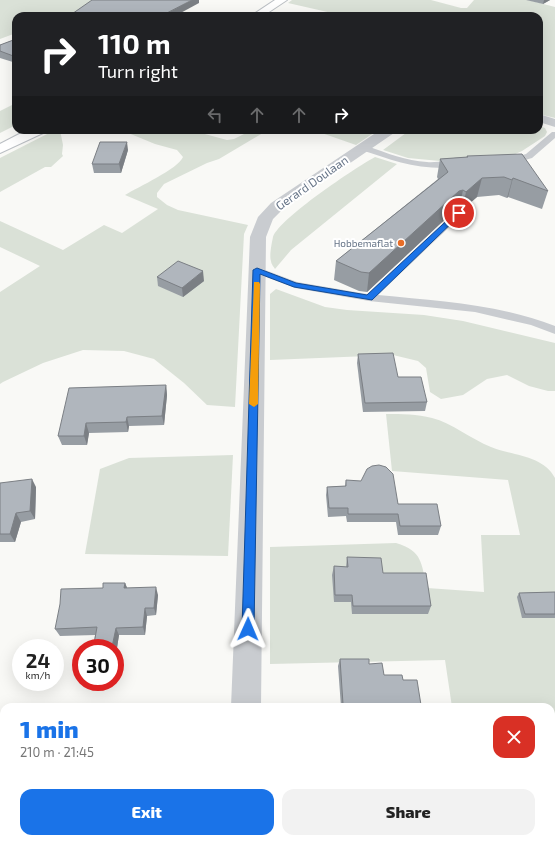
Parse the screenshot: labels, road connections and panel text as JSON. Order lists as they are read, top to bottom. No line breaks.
{"streets":{"street":["Gerard Doulaan"]},"places":["Hobbemaflat"],"page":{"turn":["110 m","Turn right"],"speed":"24 km/h","limit":"30","heading":["1 min","210 m · 21:45"],"buttons":["Exit","Share"]}}
